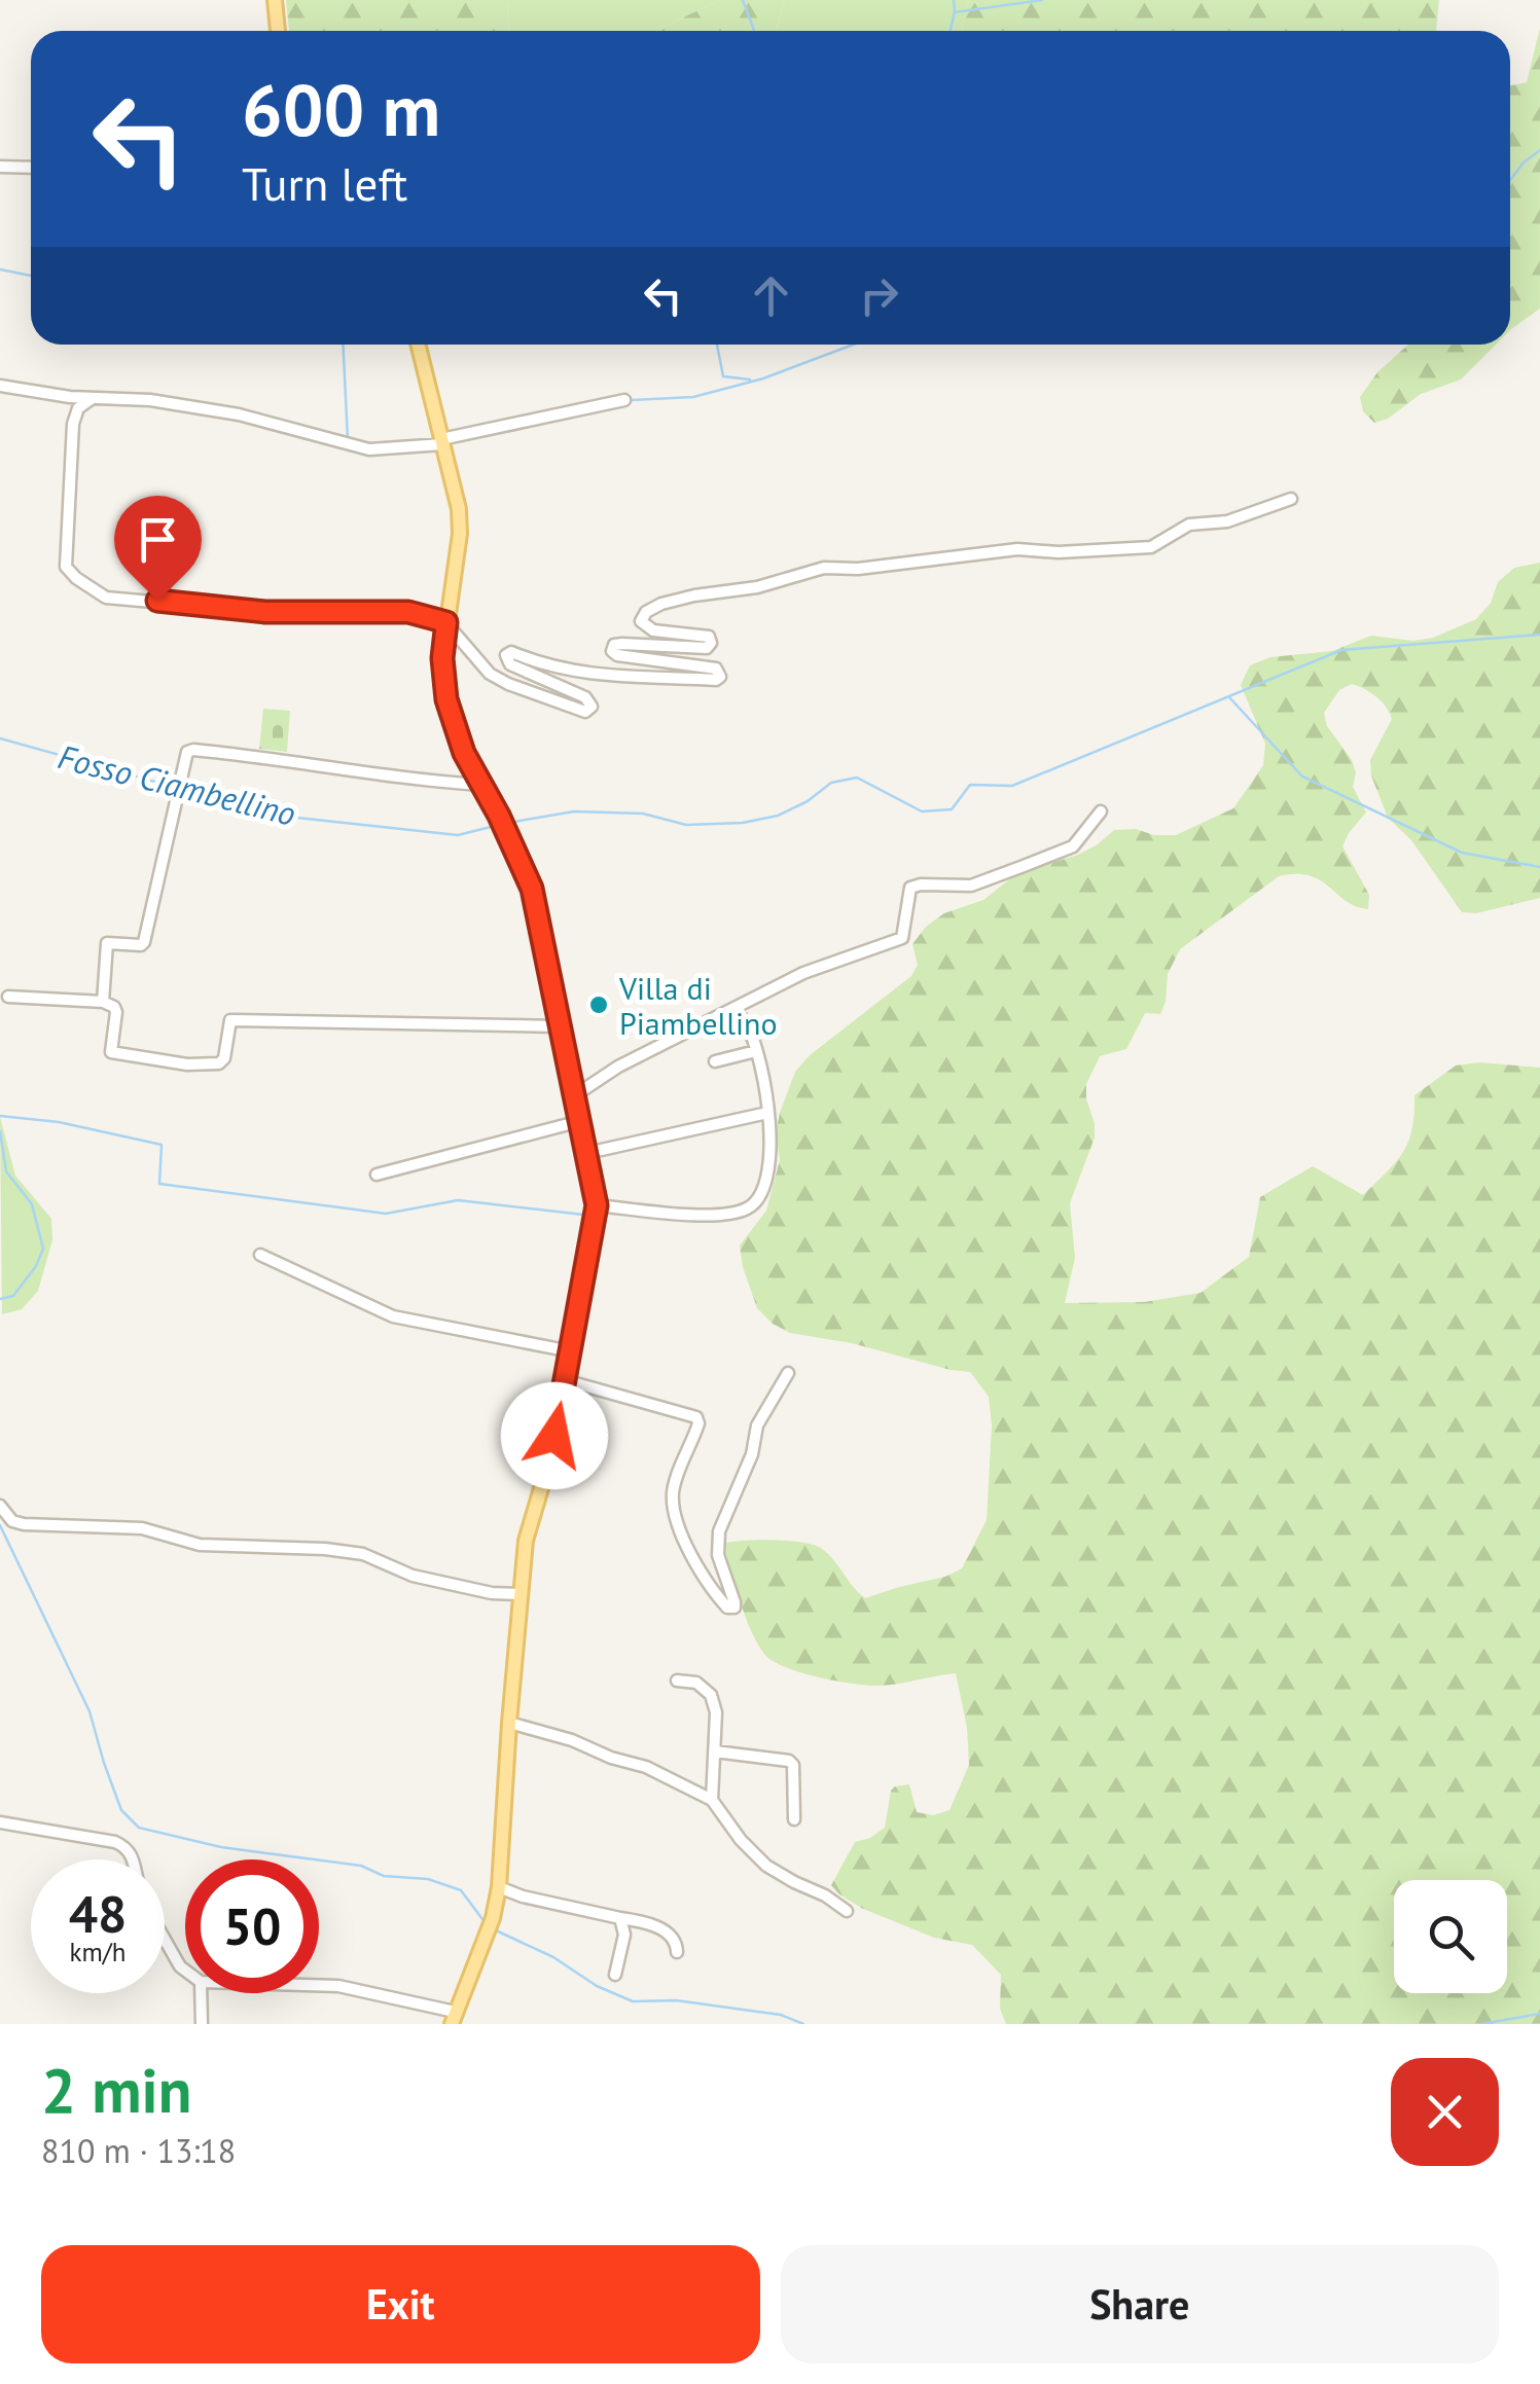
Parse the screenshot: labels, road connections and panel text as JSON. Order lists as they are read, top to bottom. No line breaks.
{"water":["Fosso Ciambellino"],"places":["Villa di Piambellino"],"page":{"turn":["600 m","Turn left"],"speed":"48 km/h","limit":"50","heading":["2 min","810 m · 13:18"],"buttons":["Exit","Share"]}}
